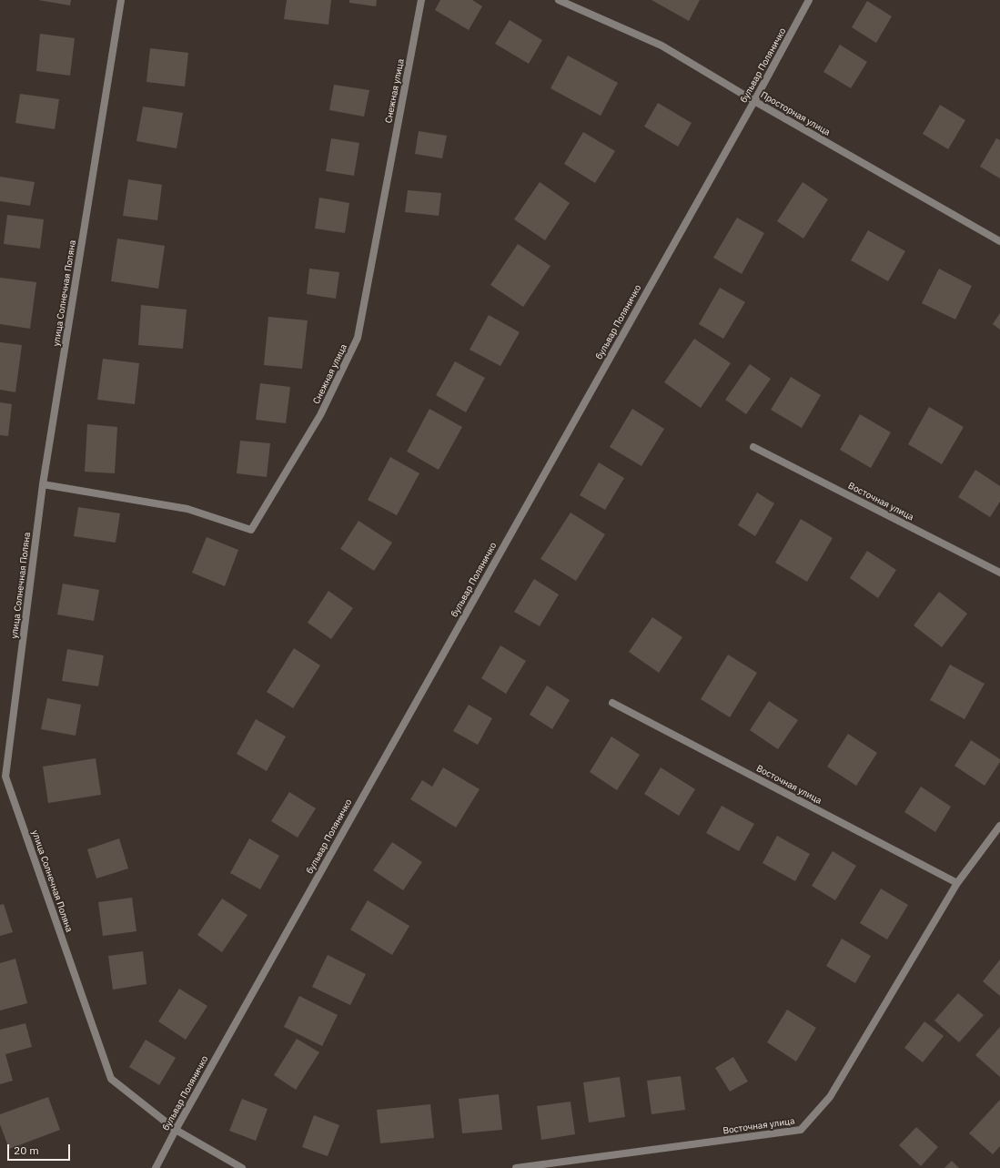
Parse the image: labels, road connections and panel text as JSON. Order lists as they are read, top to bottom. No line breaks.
{"streets":{"street":["бульвар Поляничко","Снежная улица","Просторная улица","улица Солнечная Поляна","Восточная улица"]},"crossings":[["бульвар Поляничко","Просторная улица"],["бульвар Поляничко","улица Солнечная Поляна"],["Снежная улица","улица Солнечная Поляна"]],"scale_bar":"20 m"}
